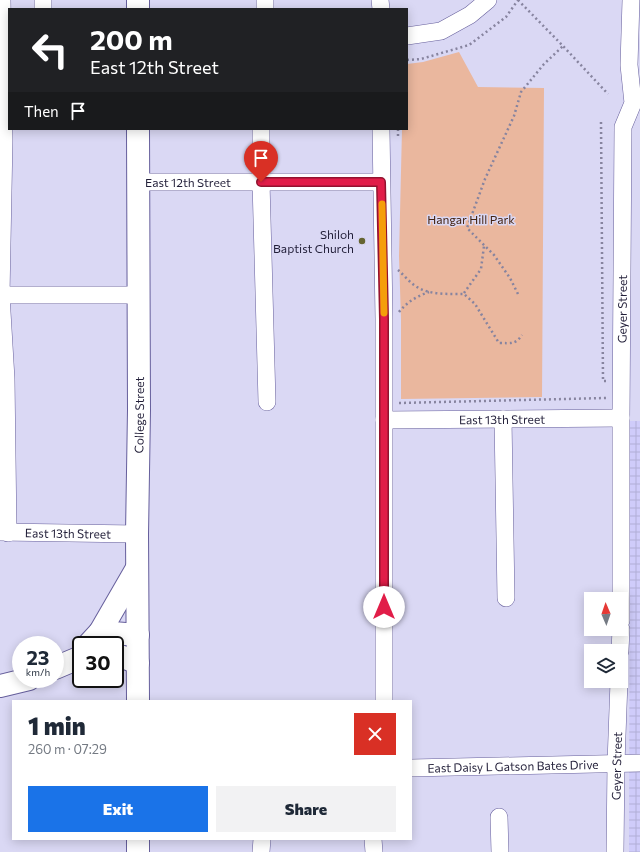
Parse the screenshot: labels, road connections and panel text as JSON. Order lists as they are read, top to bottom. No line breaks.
{"streets":{"main road":["College Street"],"street":["East 12th Street","Geyer Street","East 13th Street","East Daisy L Gatson Bates Drive"]},"crossings":[["East 12th Street","College Street"],["Geyer Street","East 13th Street"],["Geyer Street","East Daisy L Gatson Bates Drive"],["College Street","East 13th Street"]],"parks":["Hangar Hill Park"],"places":["Shiloh Baptist Church"],"north":"top","page":{"turn":["200 m","East 12th Street"],"then":"Then","speed":"23 km/h","limit":"30","heading":["1 min","260 m · 07:29"],"buttons":["Exit","Share"]}}
